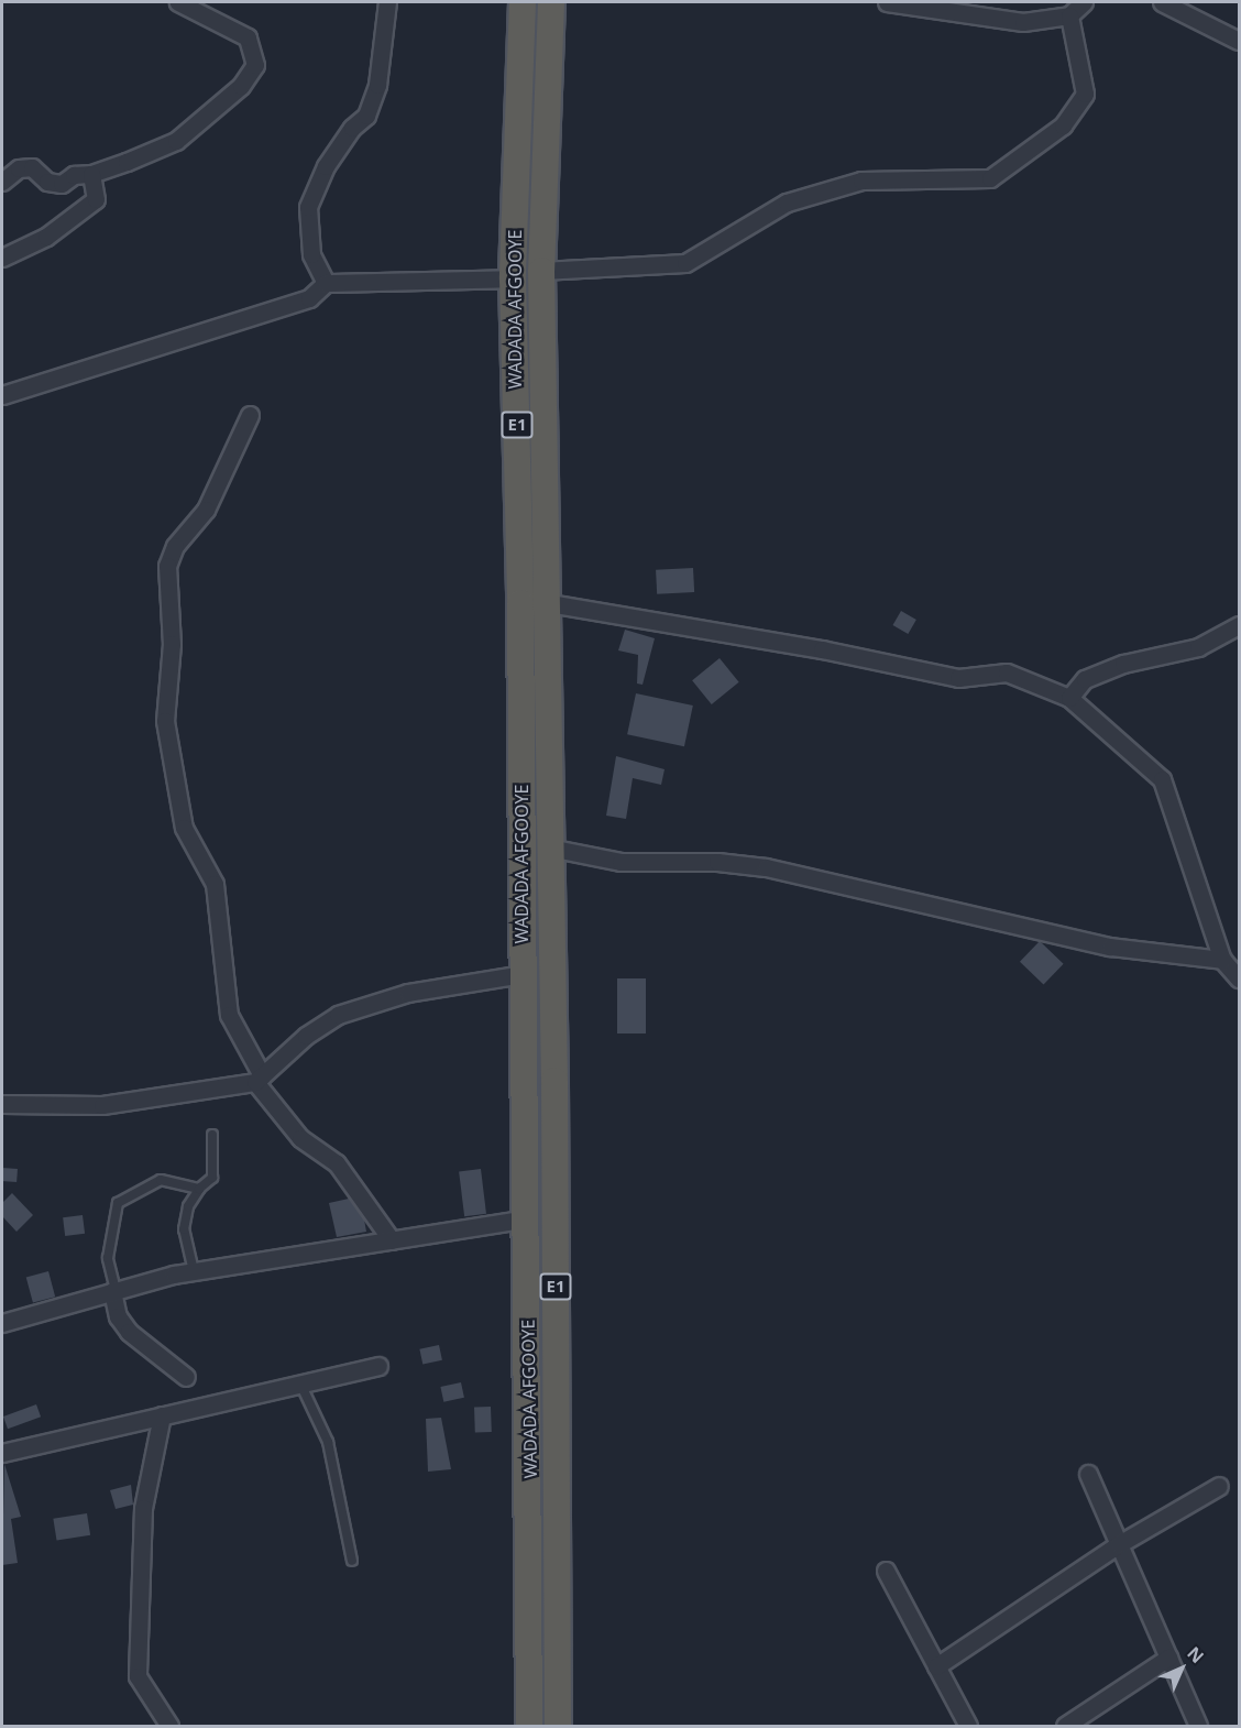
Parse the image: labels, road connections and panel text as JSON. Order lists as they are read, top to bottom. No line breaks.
{"streets":{"highway":["WADADA AFGOOYE","E1"]},"north":"top right"}
